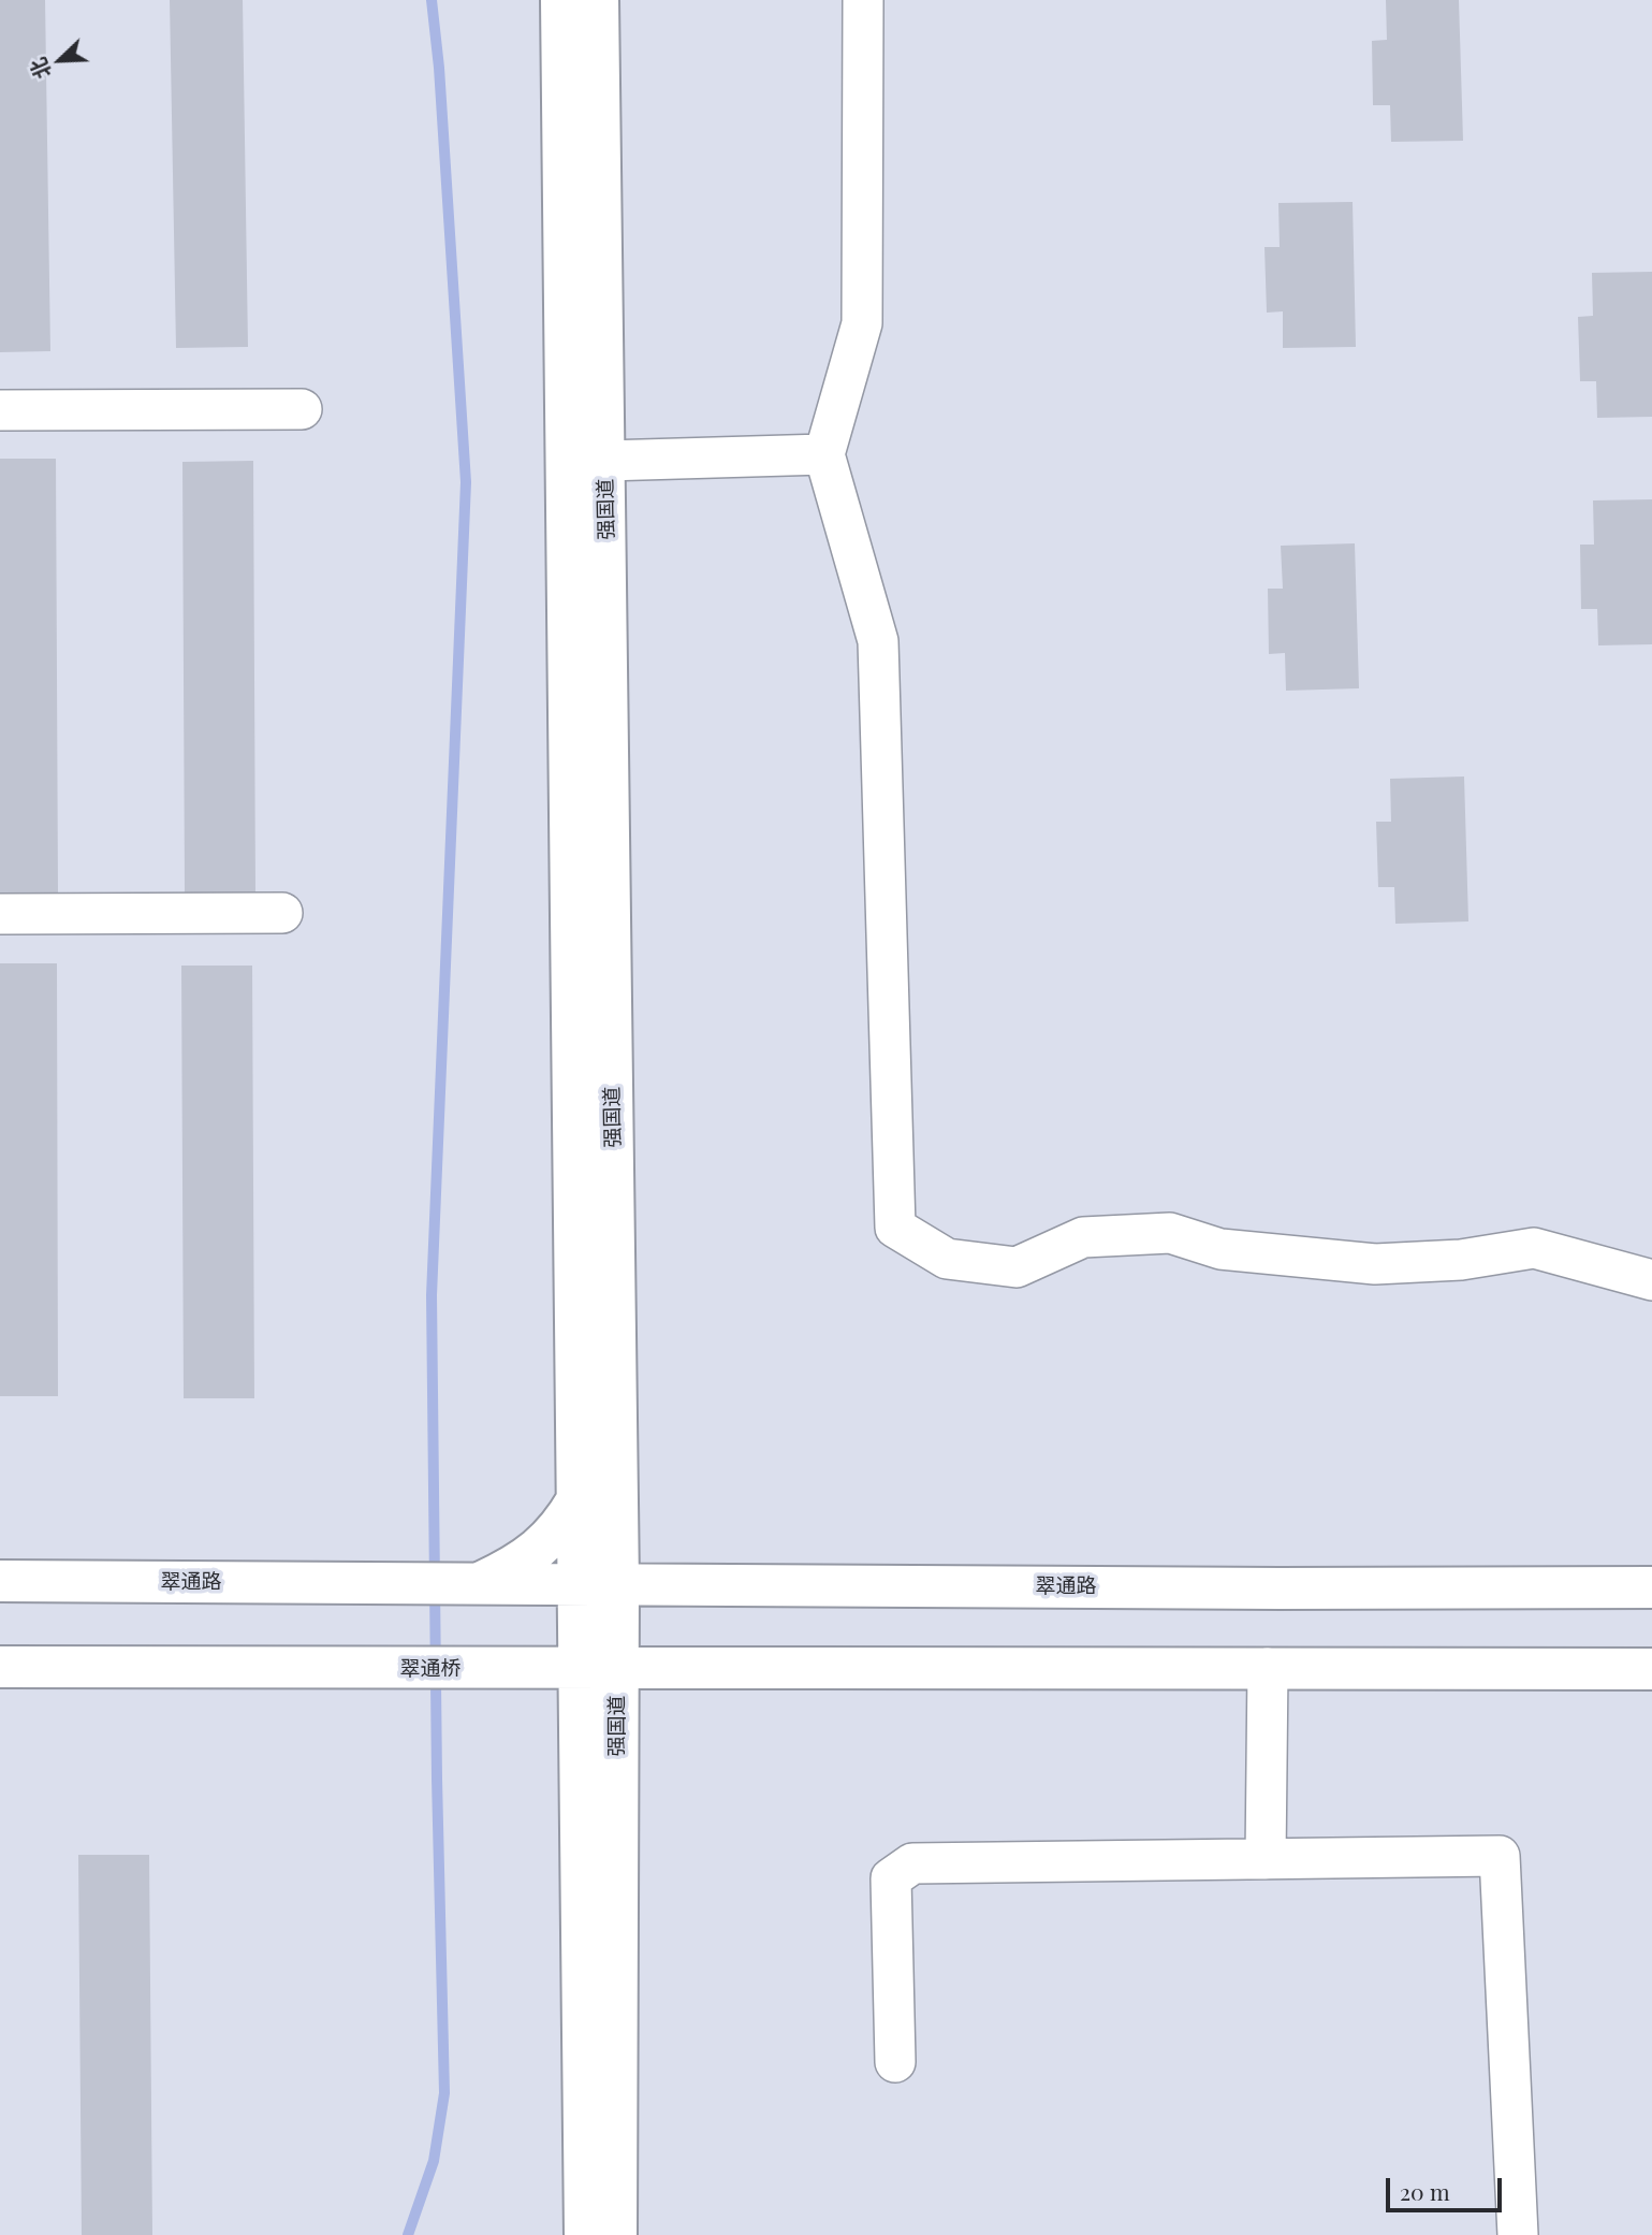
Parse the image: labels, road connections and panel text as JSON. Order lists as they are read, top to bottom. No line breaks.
{"streets":{"main road":["强国道","翠通路","翠通桥"]},"crossings":[["强国道","翠通路"]],"scale_bar":"20 m","north":"bottom left"}
